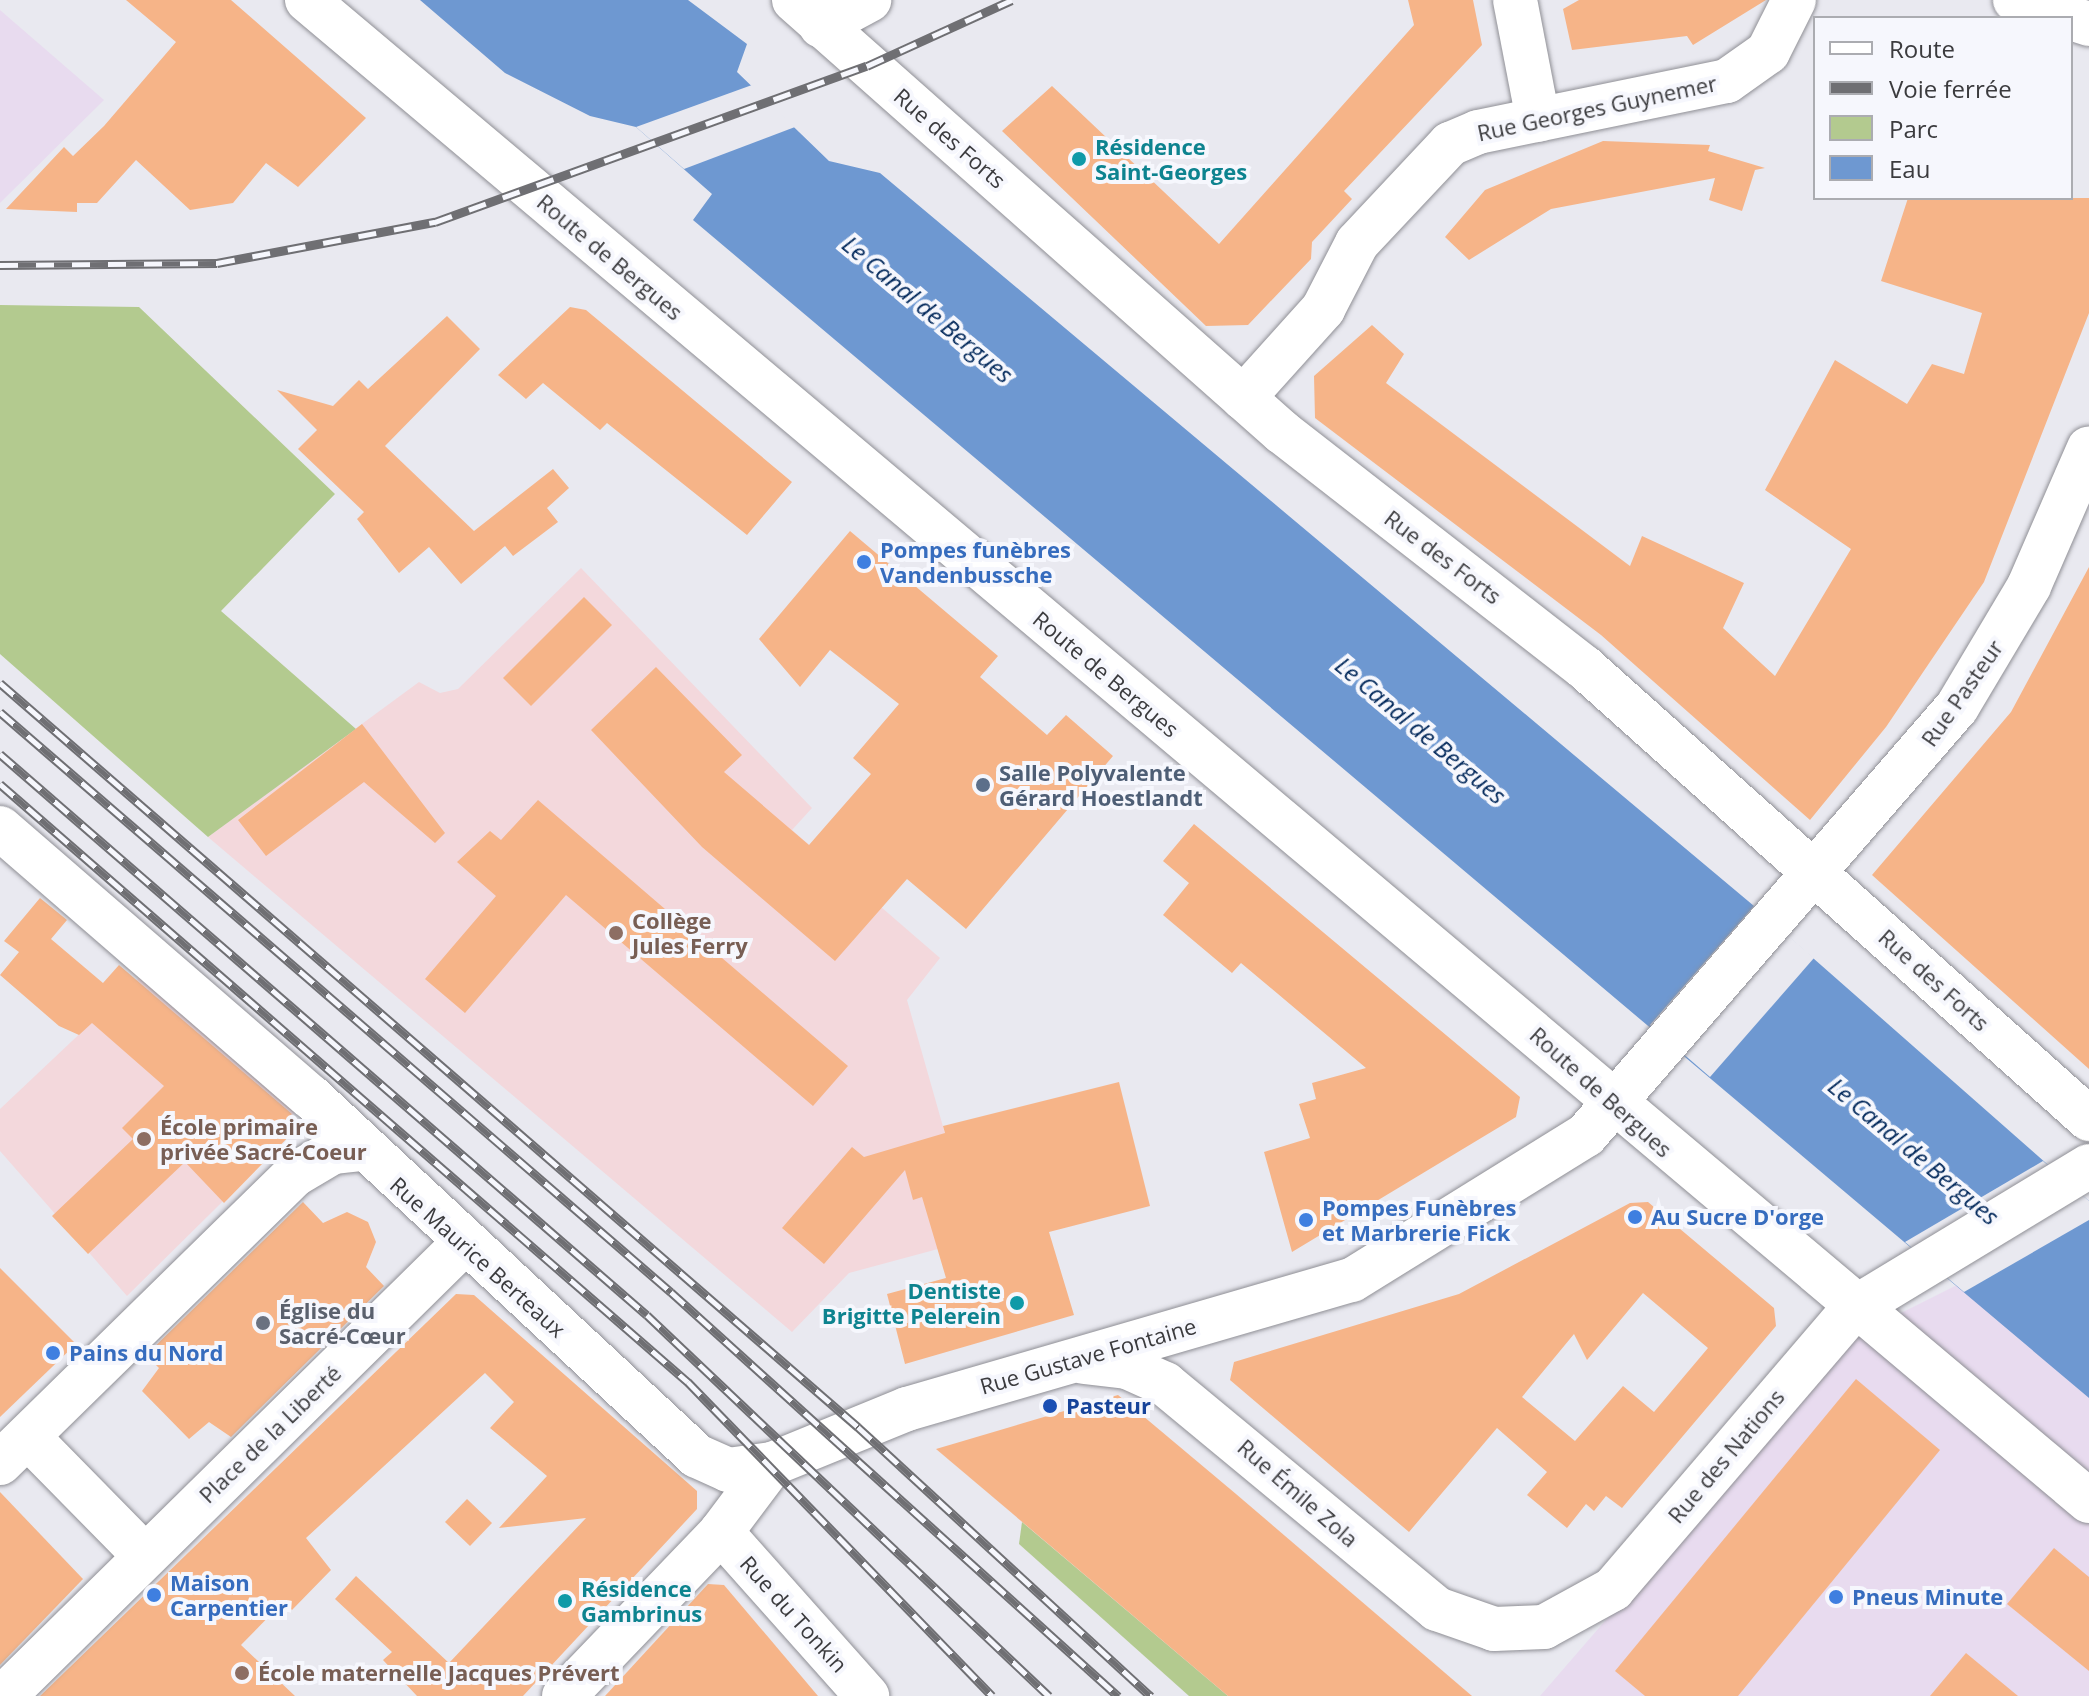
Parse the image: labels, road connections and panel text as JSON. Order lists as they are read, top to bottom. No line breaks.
{"streets":{"street":["Rue Georges Guynemer","Rue des Forts","Route de Bergues","Rue Pasteur","Rue Maurice Berteaux","Rue Gustave Fontaine","Place de la Liberté","Rue des Nations","Rue Émile Zola","Rue du Tonkin"]},"crossings":[["Rue Georges Guynemer","Rue des Forts"],["Rue des Forts","Rue Pasteur"],["Route de Bergues","Rue Gustave Fontaine"],["Route de Bergues","Rue des Nations"],["Rue Pasteur","Rue Gustave Fontaine"],["Rue Maurice Berteaux","Place de la Liberté"],["Rue Maurice Berteaux","Rue du Tonkin"],["Rue Gustave Fontaine","Rue Émile Zola"],["Rue des Nations","Rue Émile Zola"]],"water":["Le Canal de Bergues"],"places":["Résidence Saint-Georges","Pompes funèbres Vandenbussche","Salle Polyvalente Gérard Hoestlandt","Collège Jules Ferry","École primaire privée Sacré-Coeur","Au Sucre D'orge","Pompes Funèbres et Marbrerie Fick","Dentiste Brigitte Pelerein","Église du Sacré-Cœur","Pains du Nord","Pasteur","Maison Carpentier","Pneus Minute","Résidence Gambrinus","École maternelle Jacques Prévert"],"legend":["Route","Voie ferrée","Parc","Eau"]}
